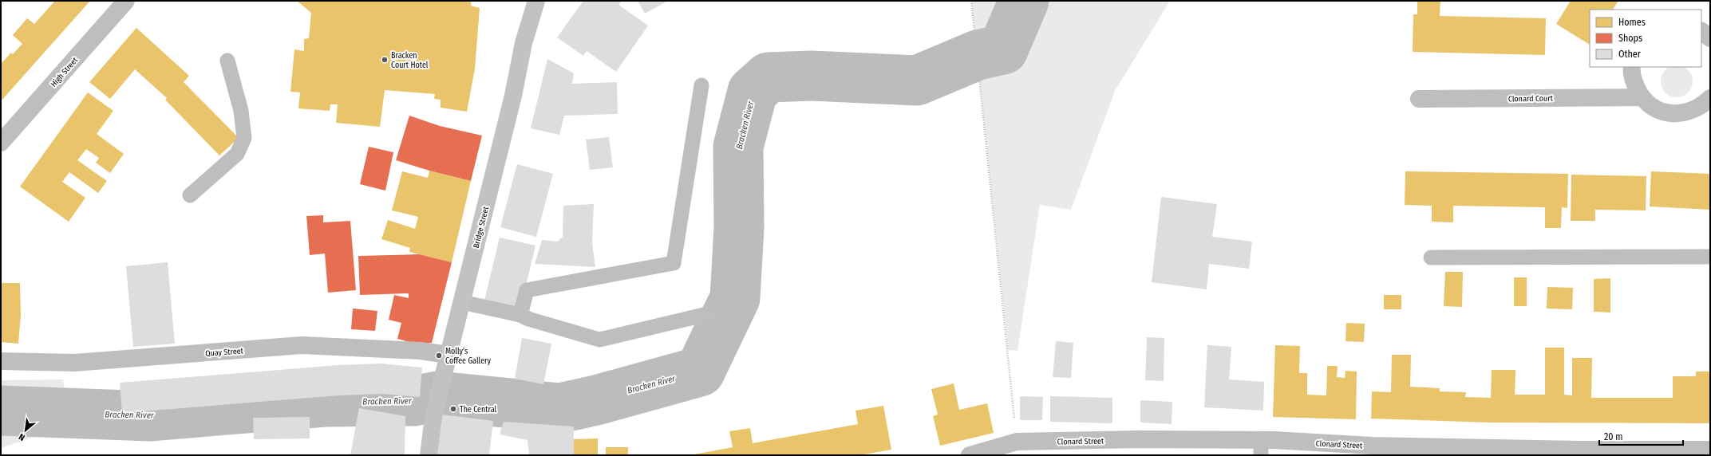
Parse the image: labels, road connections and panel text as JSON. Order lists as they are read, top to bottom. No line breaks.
{"streets":{"main road":["Bridge Street"],"street":["High Street","Clonard Court","Quay Street","Clonard Street"]},"crossings":[["Bridge Street","Quay Street"]],"water":["Bracken River"],"places":["Bracken Court Hotel","Molly’s Coffee Gallery","The Central"],"legend":["Homes","Shops","Other"],"scale_bar":"20 m","north":"bottom left"}
